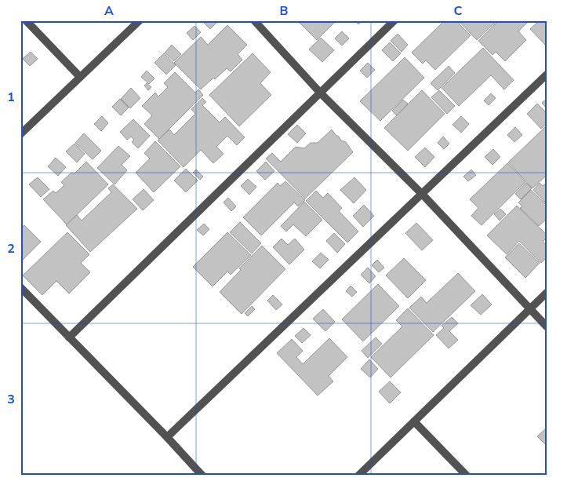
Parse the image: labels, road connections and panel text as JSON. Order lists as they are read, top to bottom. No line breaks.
{"grid":{"columns":["A","B","C"],"rows":["1","2","3"]}}
